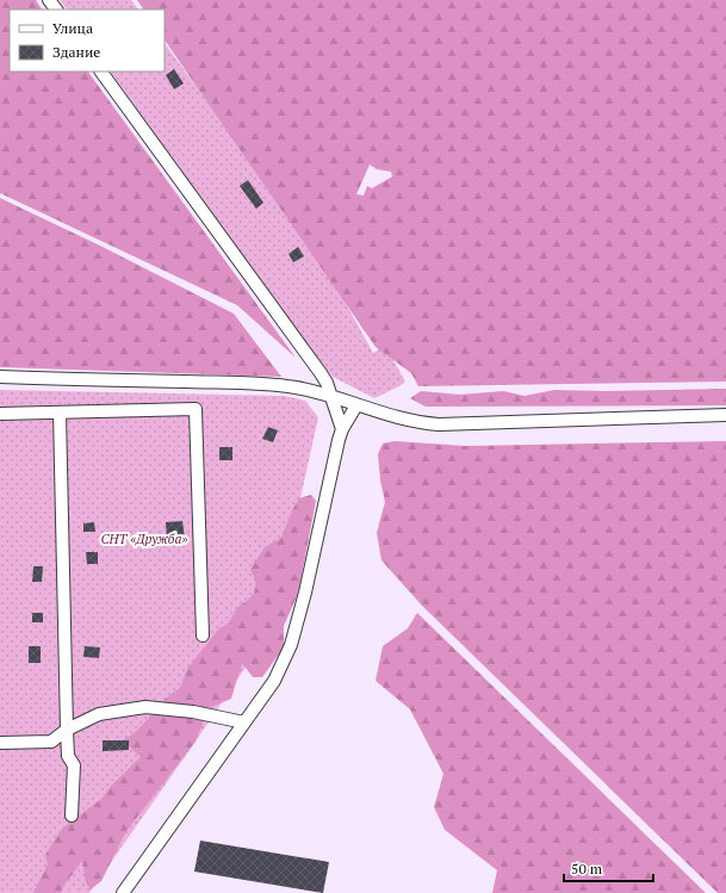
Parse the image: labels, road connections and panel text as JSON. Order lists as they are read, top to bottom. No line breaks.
{"parks":["СНТ «Дружба»"],"legend":["Улица","Здание"],"scale_bar":"50 m"}
